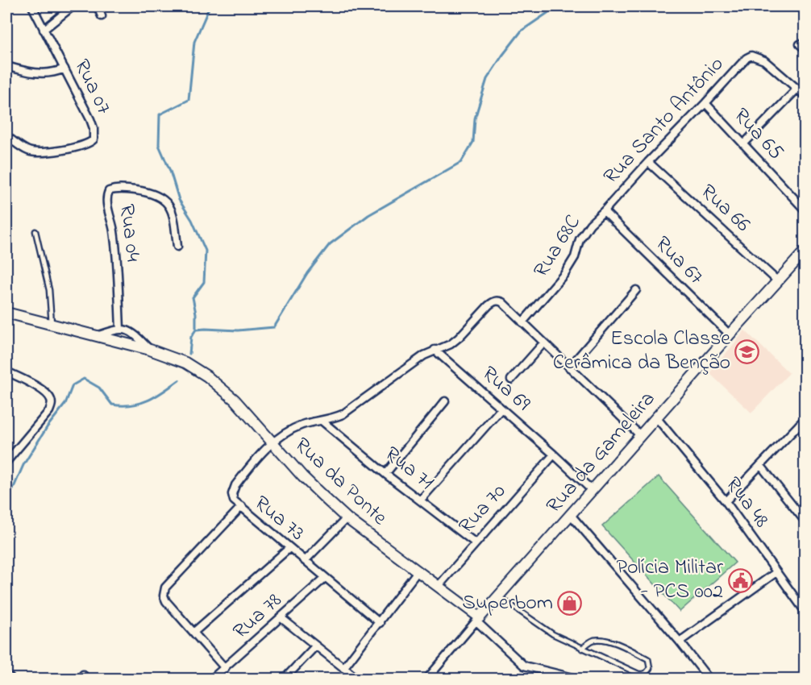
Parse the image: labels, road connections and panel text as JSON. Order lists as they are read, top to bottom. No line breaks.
{"streets":{"street":["Rua 07","Rua Santo Antônio","Rua 65","Rua 66","Rua 04","Rua 68C","Rua 67","Rua 69","Rua da Gameleira","Rua 71","Rua da Ponte","Rua 48","Rua 70","Rua 73","Rua 78"]},"crossings":[["Rua Santo Antônio","Rua 65"],["Rua Santo Antônio","Rua 66"],["Rua Santo Antônio","Rua 68C"],["Rua Santo Antônio","Rua 67"],["Rua 66","Rua da Gameleira"],["Rua 68C","Rua 67"],["Rua 67","Rua da Gameleira"],["Rua 69","Rua da Gameleira"],["Rua 69","Rua 70"],["Rua da Gameleira","Rua da Ponte"],["Rua da Gameleira","Rua 48"],["Rua 71","Rua 70"],["Rua da Ponte","Rua 70"],["Rua 73","Rua 78"]],"places":{"school or university":["Escola Classe Cerâmica da Benção"],"public building":["Polícia Militar - PCS 002"],"shop":["Superbom"]}}
